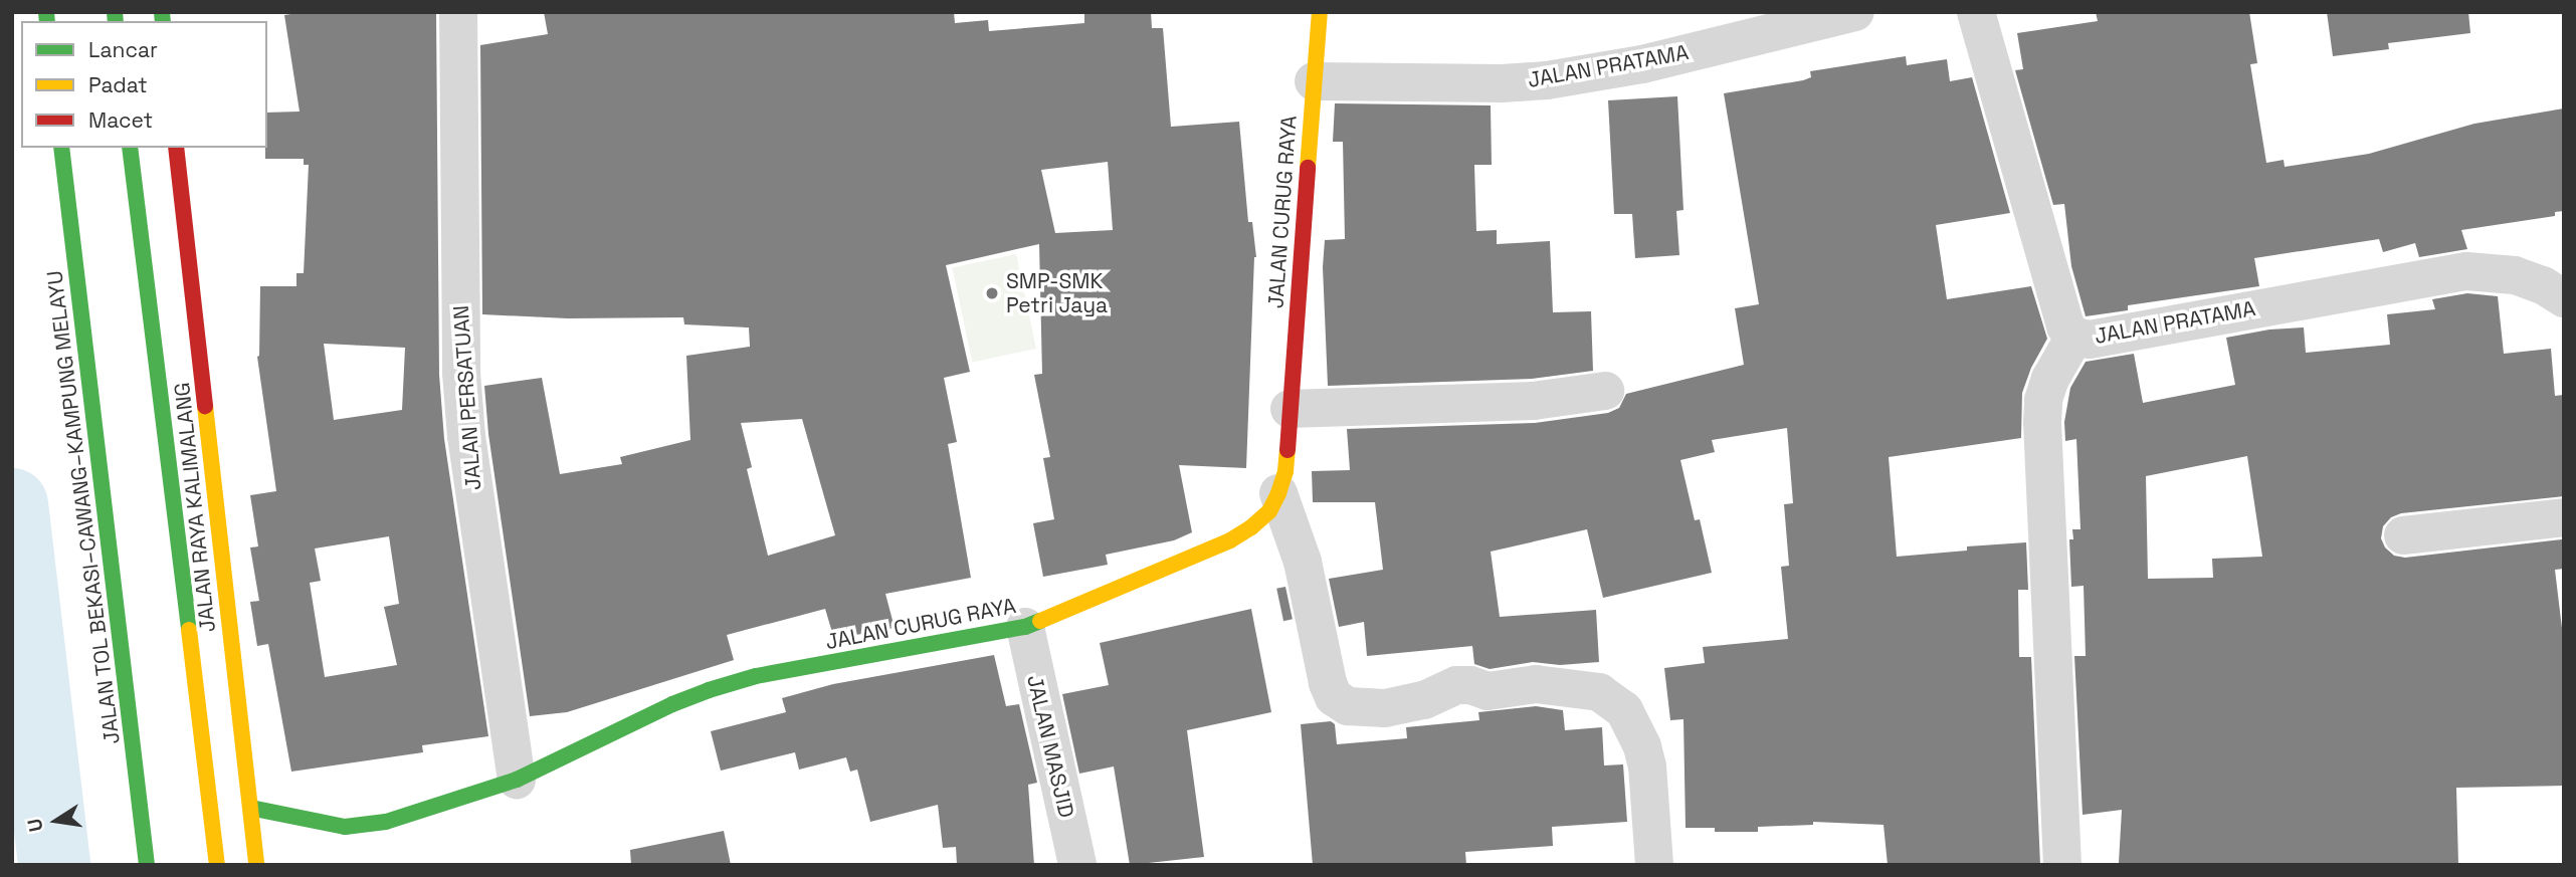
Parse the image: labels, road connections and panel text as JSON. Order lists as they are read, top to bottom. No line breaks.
{"streets":{"main road":["JALAN CURUG RAYA","JALAN TOL BEKASI–CAWANG–KAMPUNG MELAYU","JALAN RAYA KALIMALANG"],"street":["JALAN PRATAMA","JALAN PERSATUAN","JALAN MASJID"]},"crossings":[["JALAN PRATAMA","JALAN CURUG RAYA"],["JALAN CURUG RAYA","JALAN PERSATUAN"],["JALAN CURUG RAYA","JALAN RAYA KALIMALANG"],["JALAN CURUG RAYA","JALAN MASJID"]],"places":["SMP-SMK Petri Jaya"],"legend":["Lancar","Padat","Macet"],"north":"left"}
